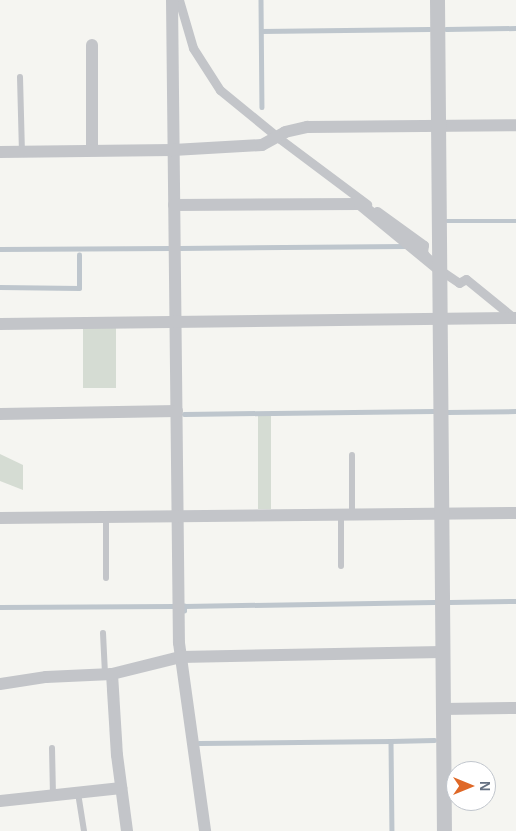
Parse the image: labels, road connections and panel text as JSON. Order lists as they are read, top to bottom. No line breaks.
{"north":"right"}
